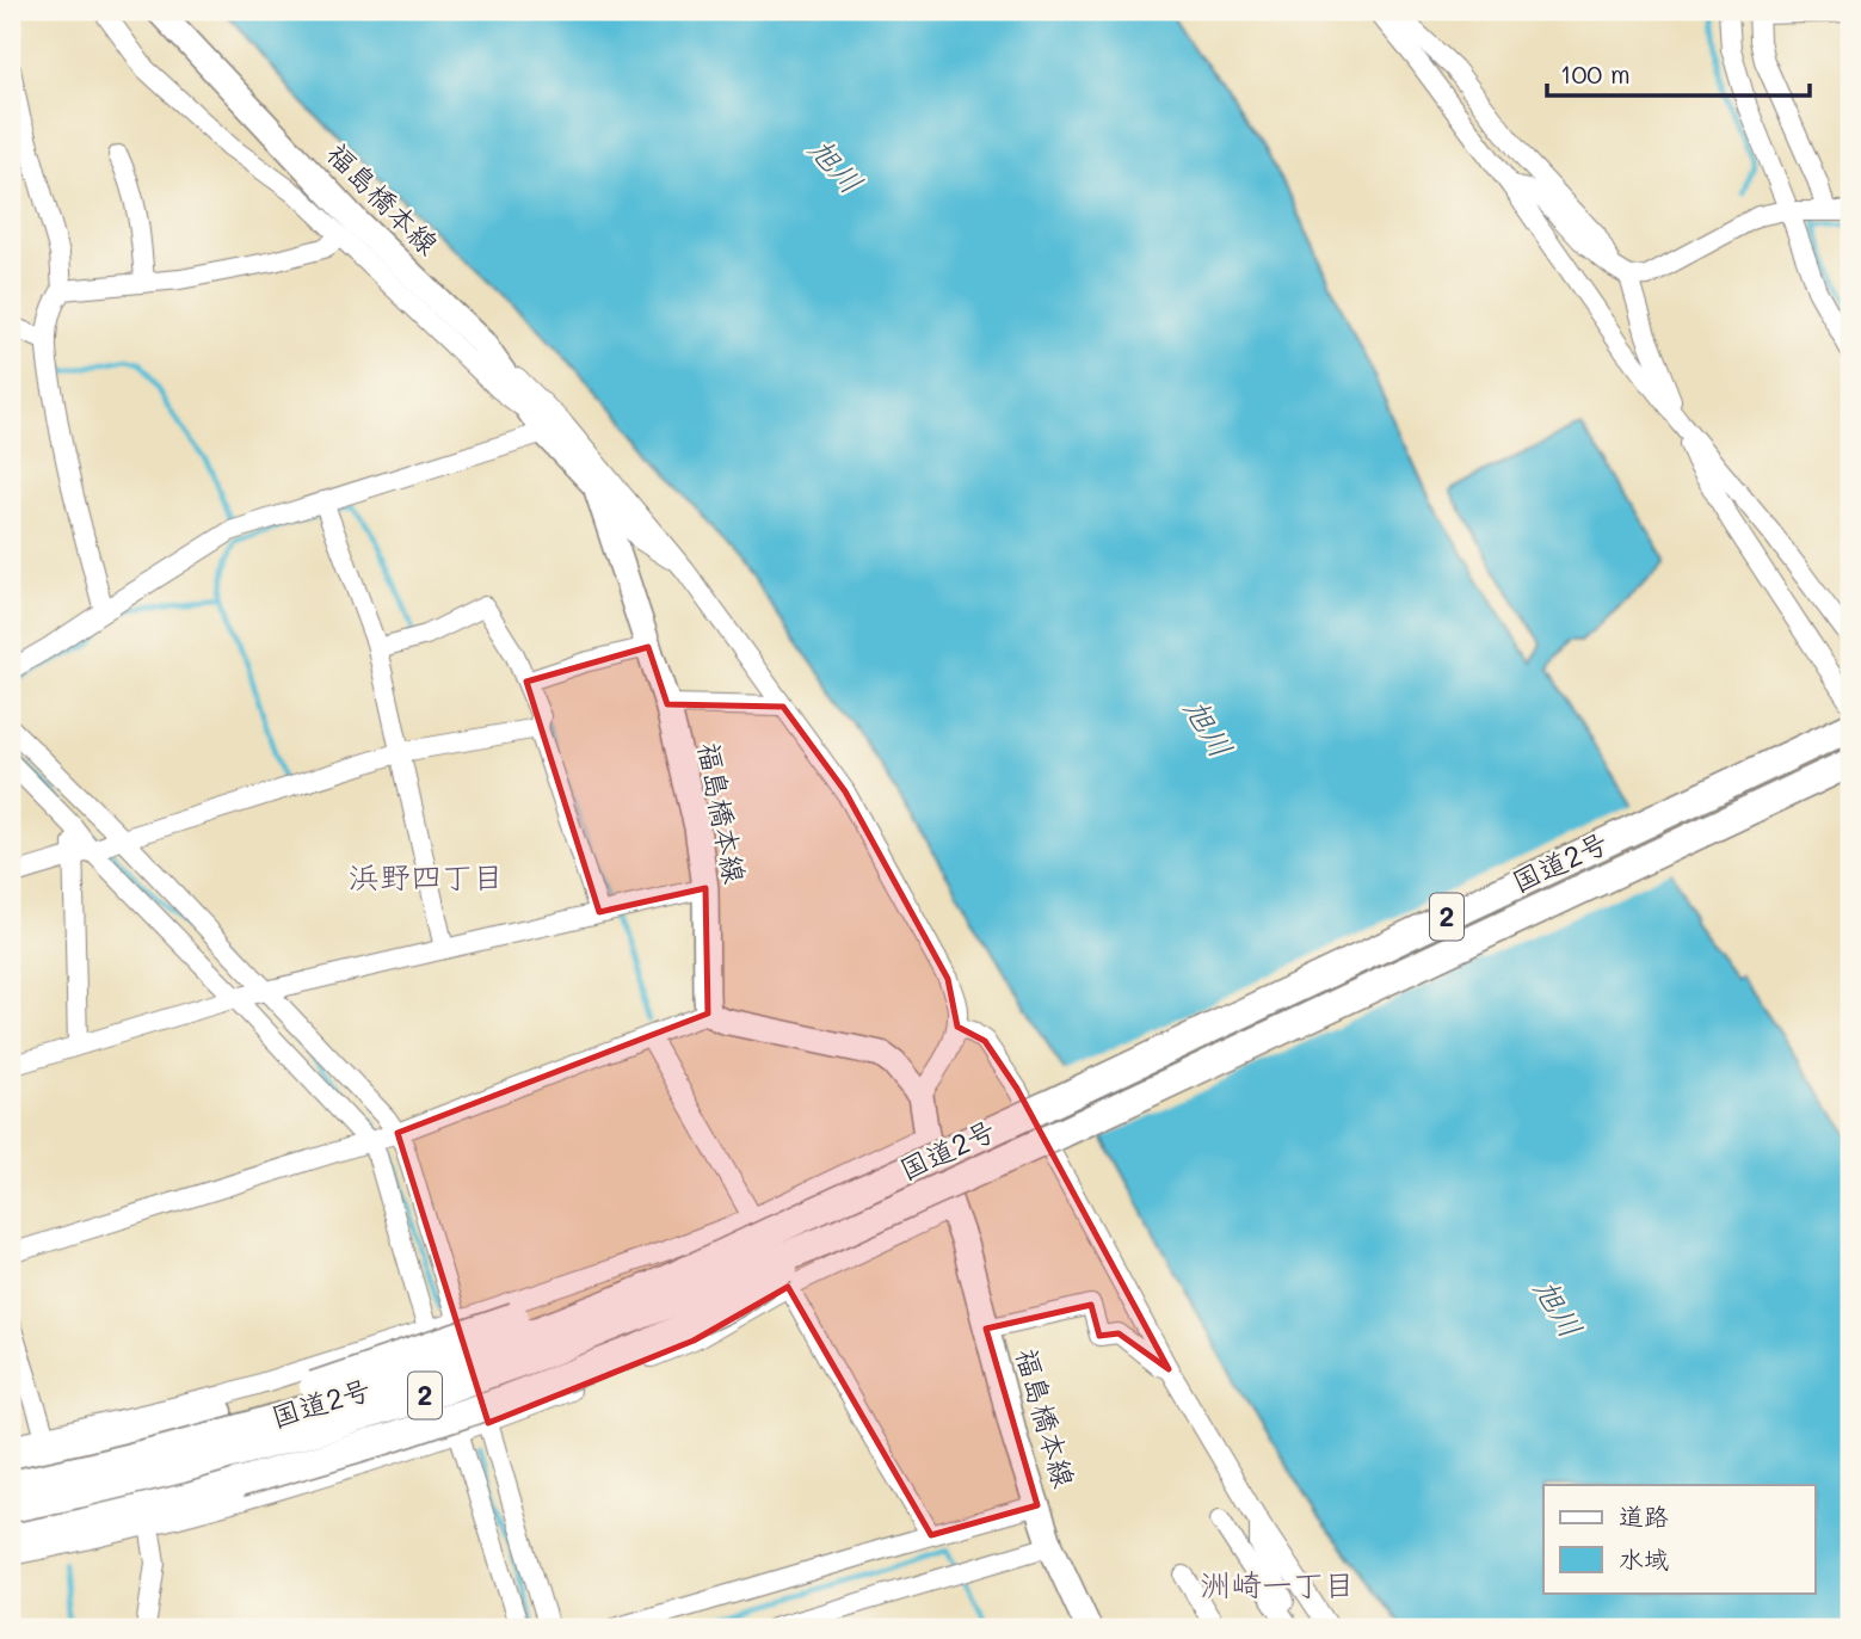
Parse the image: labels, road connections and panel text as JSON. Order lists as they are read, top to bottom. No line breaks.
{"streets":{"highway":["国道2号","2"],"main road":["福島橋本線"]},"districts":["浜野四丁目","洲崎一丁目"],"water":["旭川"],"legend":["道路","水域"],"scale_bar":"100 m"}
